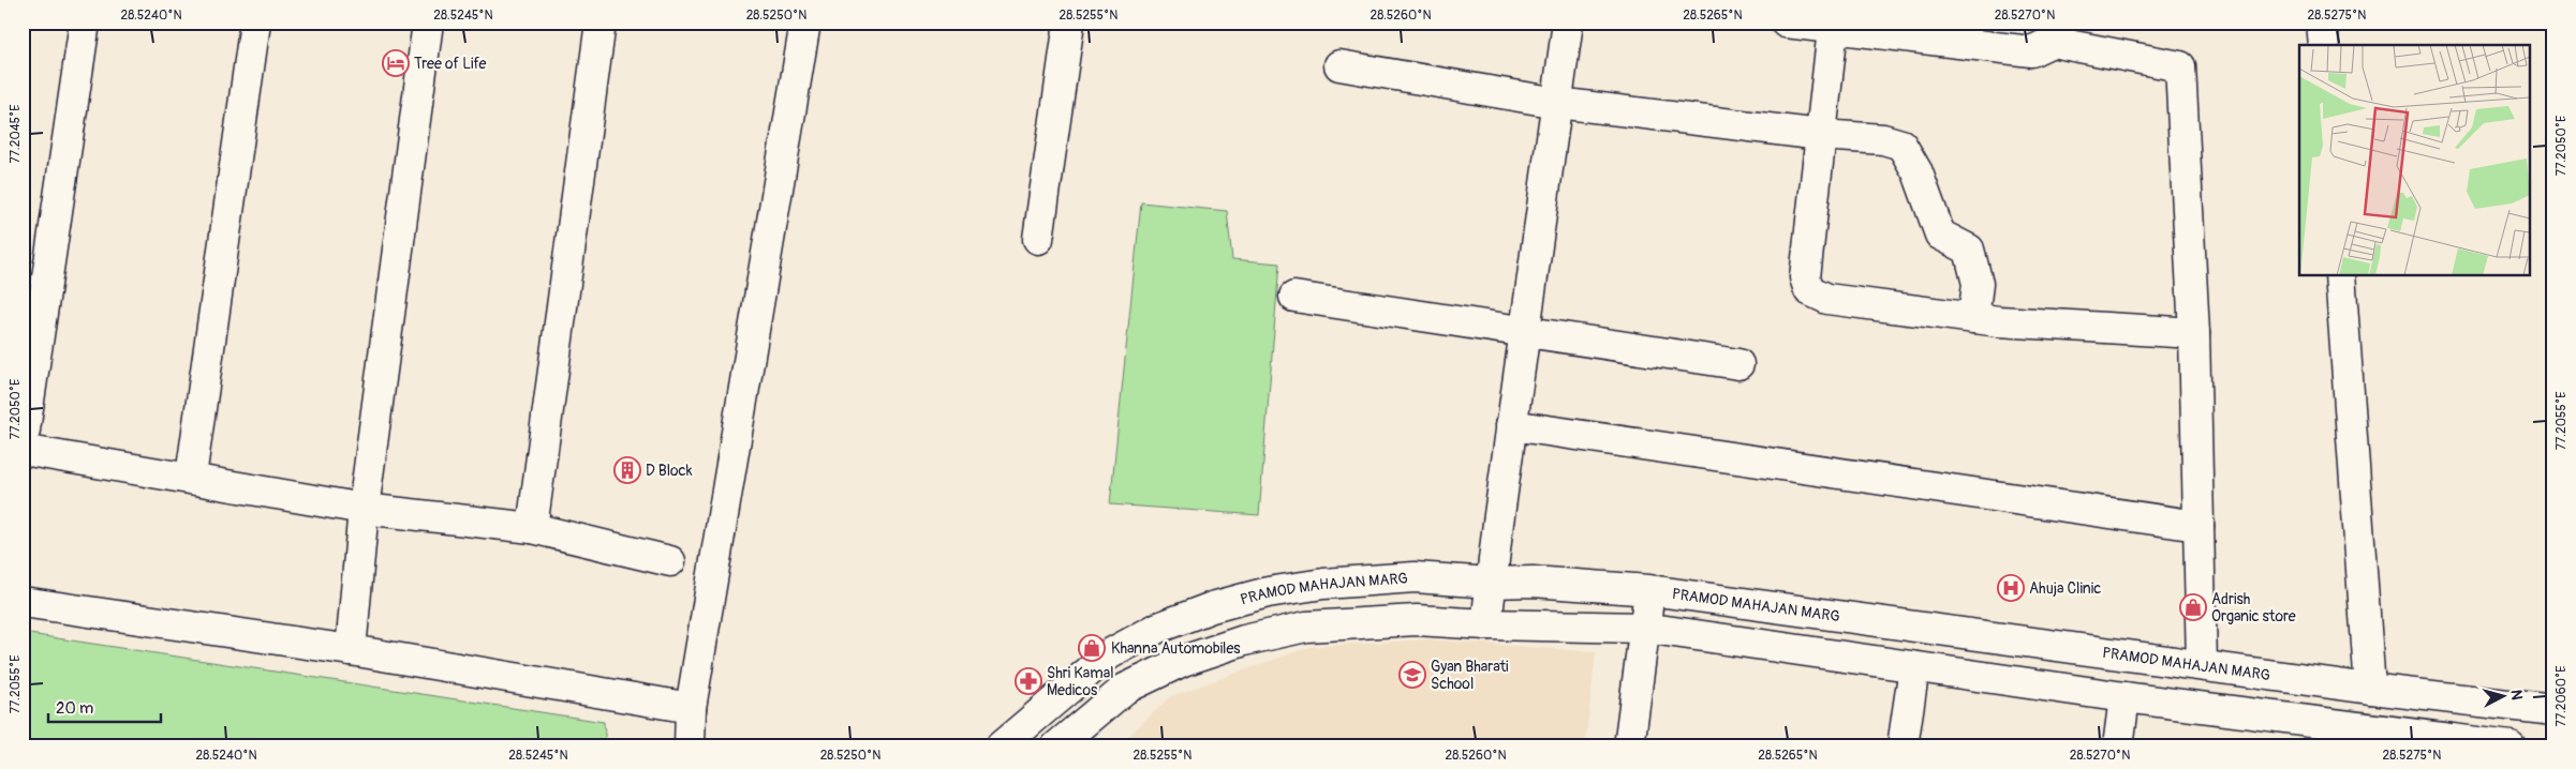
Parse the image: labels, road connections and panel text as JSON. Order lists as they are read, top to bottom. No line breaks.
{"streets":{"street":["PRAMOD MAHAJAN MARG"]},"places":{"hotel":["Tree of Life"],"building":["D Block"],"hospital":["Ahuja Clinic"],"shop":["Adrish Organic store","Khanna Automobiles"],"school or university":["Gyan Bharati School"],"pharmacy":["Shri Kamal Medicos"]},"scale_bar":"20 m","north":"right","coordinates":["28.5240°N","28.5245°N","28.5250°N","28.5255°N","28.5260°N","28.5265°N","28.5270°N","28.5275°N","77.2045°E","77.2050°E","77.2055°E","77.2060°E"]}
